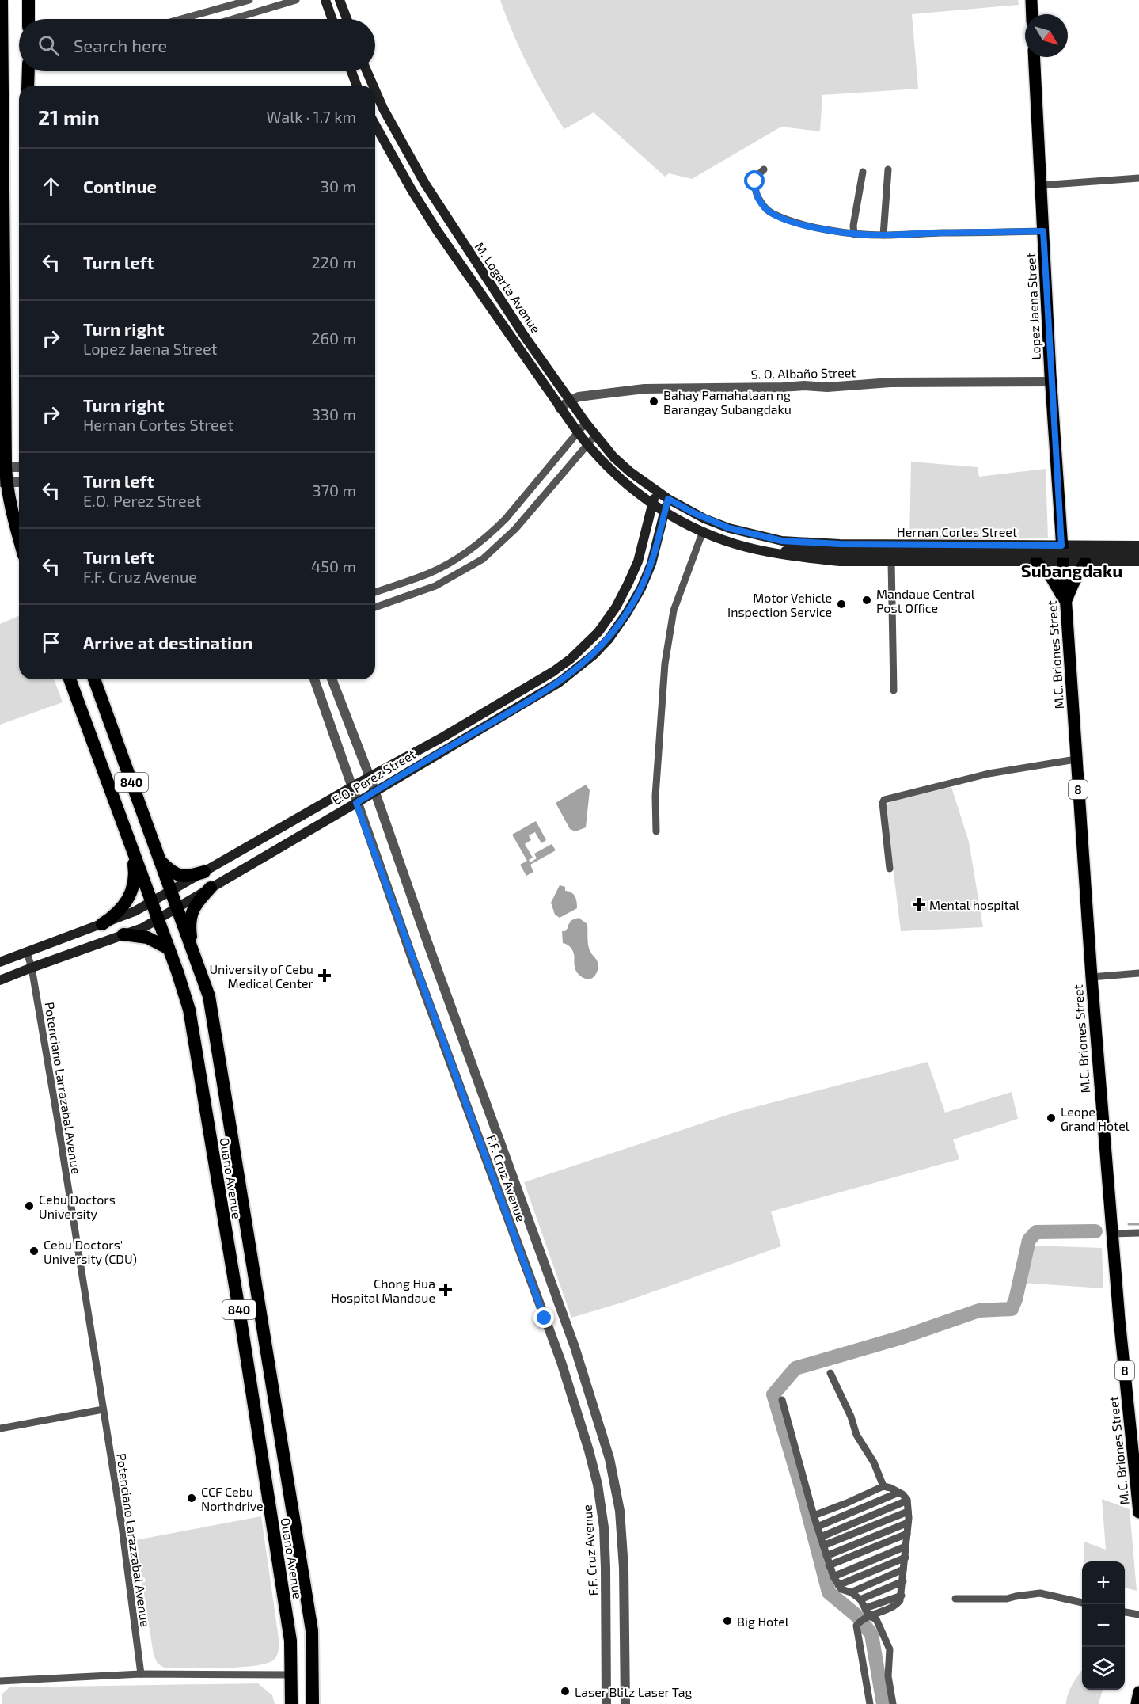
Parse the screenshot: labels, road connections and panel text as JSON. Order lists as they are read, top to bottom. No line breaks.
{"streets":{"highway":["840","Ouano Avenue"],"main road":["M. Logarta Avenue","Lopez Jaena Street","Hernan Cortes Street","M.C. Briones Street","E.O. Perez Street","8"],"street":["S. O. Albaño Street","Potenciano Larrazabal Avenue","F.F. Cruz Avenue","Potenciano Larazzabal Avenue"]},"crossings":[["M. Logarta Avenue","S. O. Albaño Street"],["M. Logarta Avenue","Hernan Cortes Street"],["M. Logarta Avenue","E.O. Perez Street"],["Lopez Jaena Street","S. O. Albaño Street"],["Lopez Jaena Street","Hernan Cortes Street"],["Lopez Jaena Street","M.C. Briones Street"],["Hernan Cortes Street","M.C. Briones Street"],["Hernan Cortes Street","E.O. Perez Street"],["E.O. Perez Street","Potenciano Larrazabal Avenue"],["E.O. Perez Street","Ouano Avenue"],["E.O. Perez Street","F.F. Cruz Avenue"],["Potenciano Larrazabal Avenue","Potenciano Larazzabal Avenue"]],"districts":["Subangdaku"],"places":{"other":["Bahay Pamahalaan ng Barangay Subangdaku","Mandaue Central Post Office","Motor Vehicle Inspection Service","Leope Grand Hotel","Cebu Doctors University","Cebu Doctors' University (CDU)","CCF Cebu Northdrive","Big Hotel","Laser Blitz Laser Tag"],"health":["Mental hospital","University of Cebu Medical Center","Chong Hua Hospital Mandaue"]},"north":"bottom right","page":{"search":"Search here","heading":["21 min","Walk · 1.7 km"],"list":[["Continue","30 m"],["Turn left","220 m"],["Turn right","Lopez Jaena Street","260 m"],["Turn right","Hernan Cortes Street","330 m"],["Turn left","E.O. Perez Street","370 m"],["Turn left","F.F. Cruz Avenue","450 m"],"Arrive at destination"],"map_buttons":["+","−"]}}
